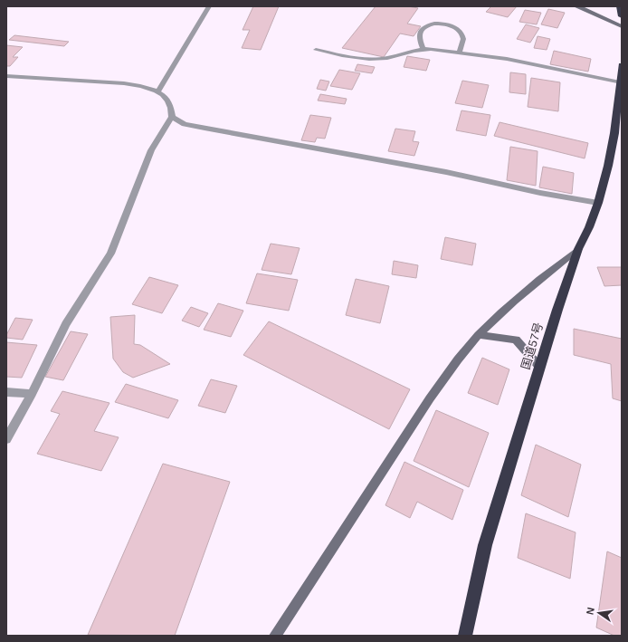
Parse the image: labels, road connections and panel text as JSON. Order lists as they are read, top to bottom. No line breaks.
{"streets":{"highway":["国道57号"]},"north":"left"}
